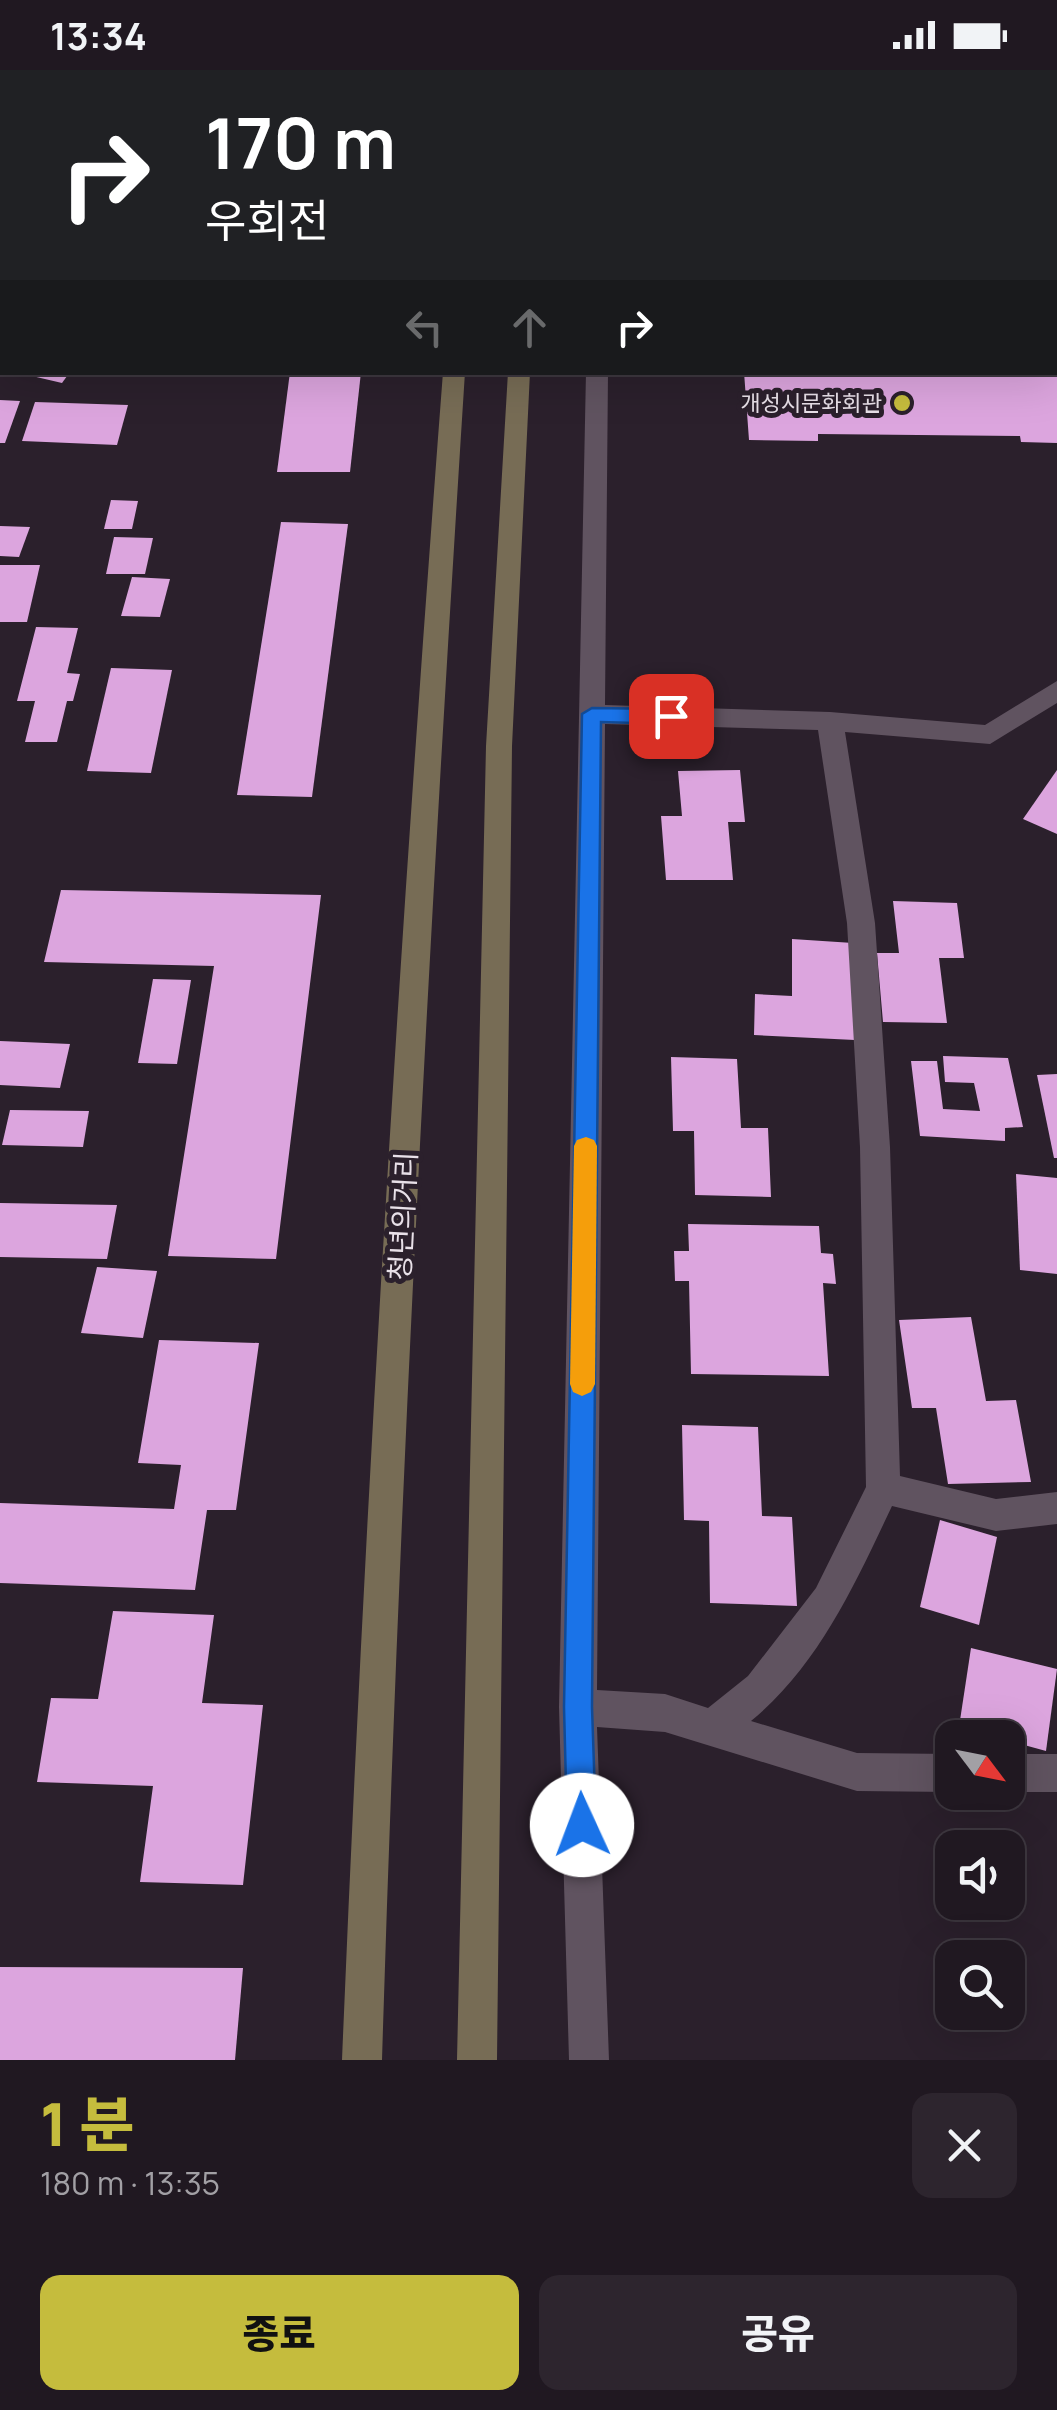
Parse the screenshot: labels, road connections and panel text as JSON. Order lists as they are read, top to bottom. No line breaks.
{"streets":{"main road":["청년의거리"]},"places":["개성시문화회관"],"north":"bottom right","page":{"status":"13:34","turn":["170 m","우회전"],"heading":["1 분","180 m · 13:35"],"buttons":["종료","공유"]}}
